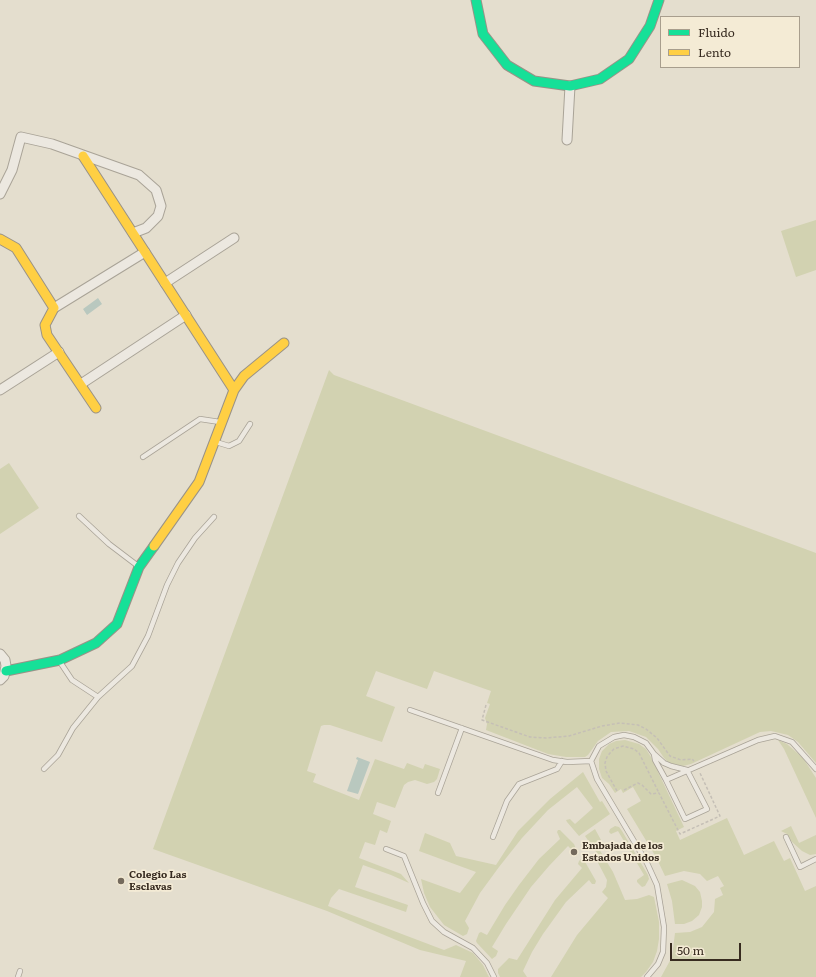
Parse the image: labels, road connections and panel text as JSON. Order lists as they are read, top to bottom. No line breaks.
{"places":["Embajada de los Estados Unidos","Colegio Las Esclavas"],"legend":["Fluido","Lento"],"scale_bar":"50 m"}
